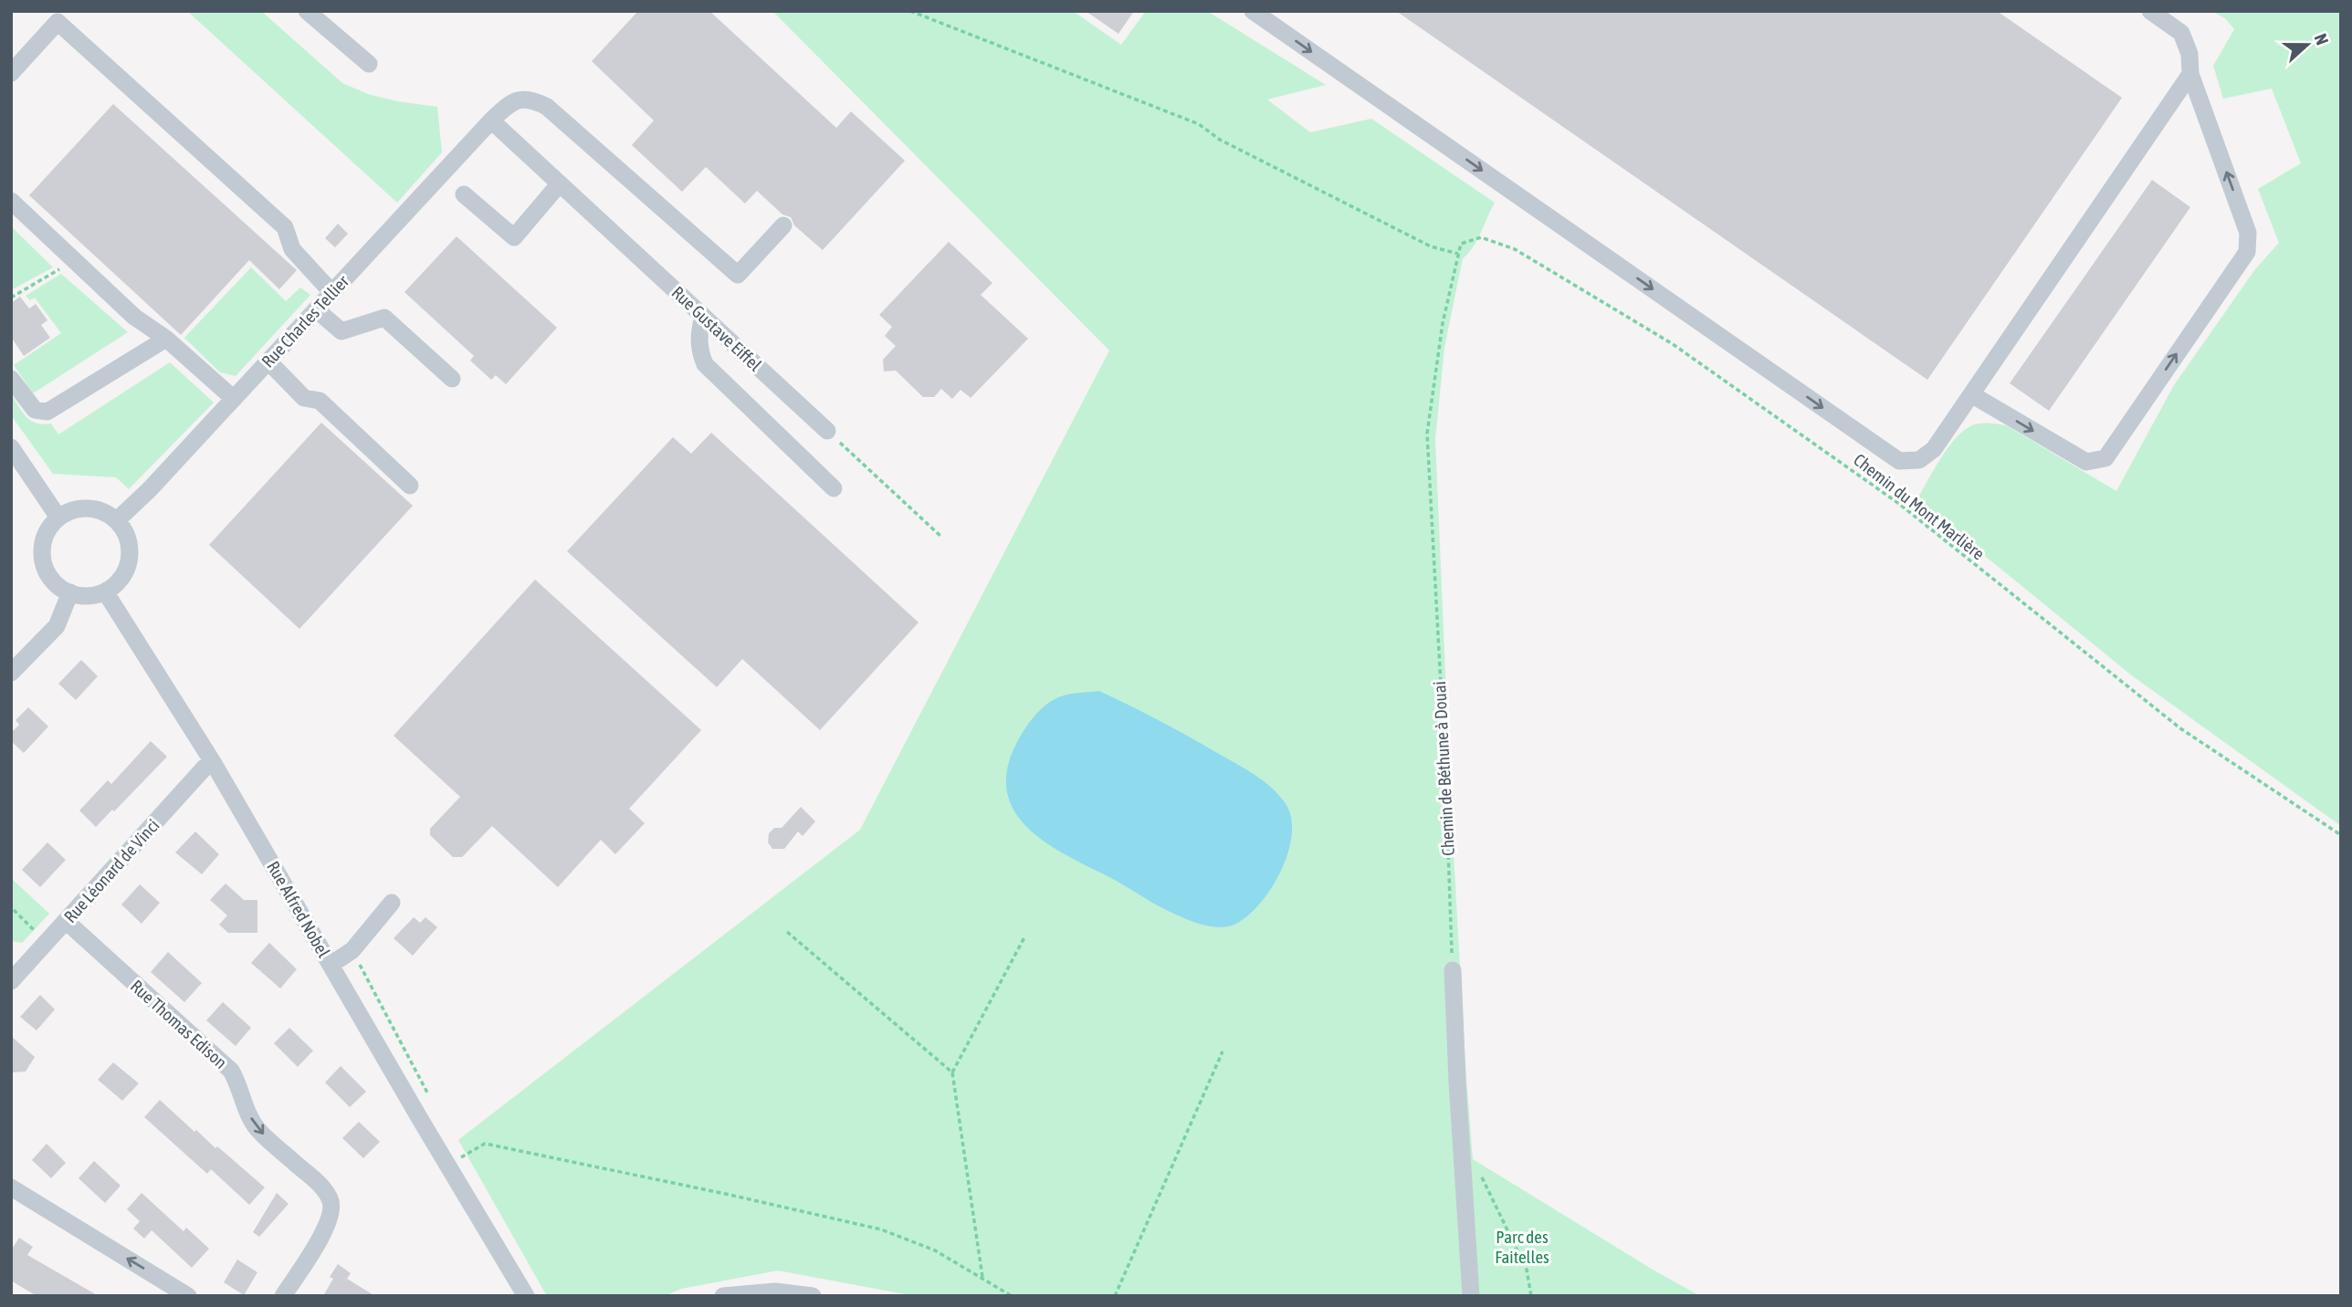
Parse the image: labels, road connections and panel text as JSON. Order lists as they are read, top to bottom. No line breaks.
{"streets":{"street":["Rue Charles Tellier","Rue Gustave Eiffel","Rue Léonard de Vinci","Rue Alfred Nobel","Rue Thomas Edison"],"path":["Chemin du Mont Marlière","Chemin de Béthune à Douai"]},"crossings":[["Rue Charles Tellier","Rue Gustave Eiffel"],["Rue Charles Tellier","Rue Alfred Nobel"],["Chemin du Mont Marlière","Chemin de Béthune à Douai"],["Rue Léonard de Vinci","Rue Alfred Nobel"],["Rue Léonard de Vinci","Rue Thomas Edison"]],"one_way":["Rue Thomas Edison"],"parks":["Parc des Faitelles"],"north":"right"}
